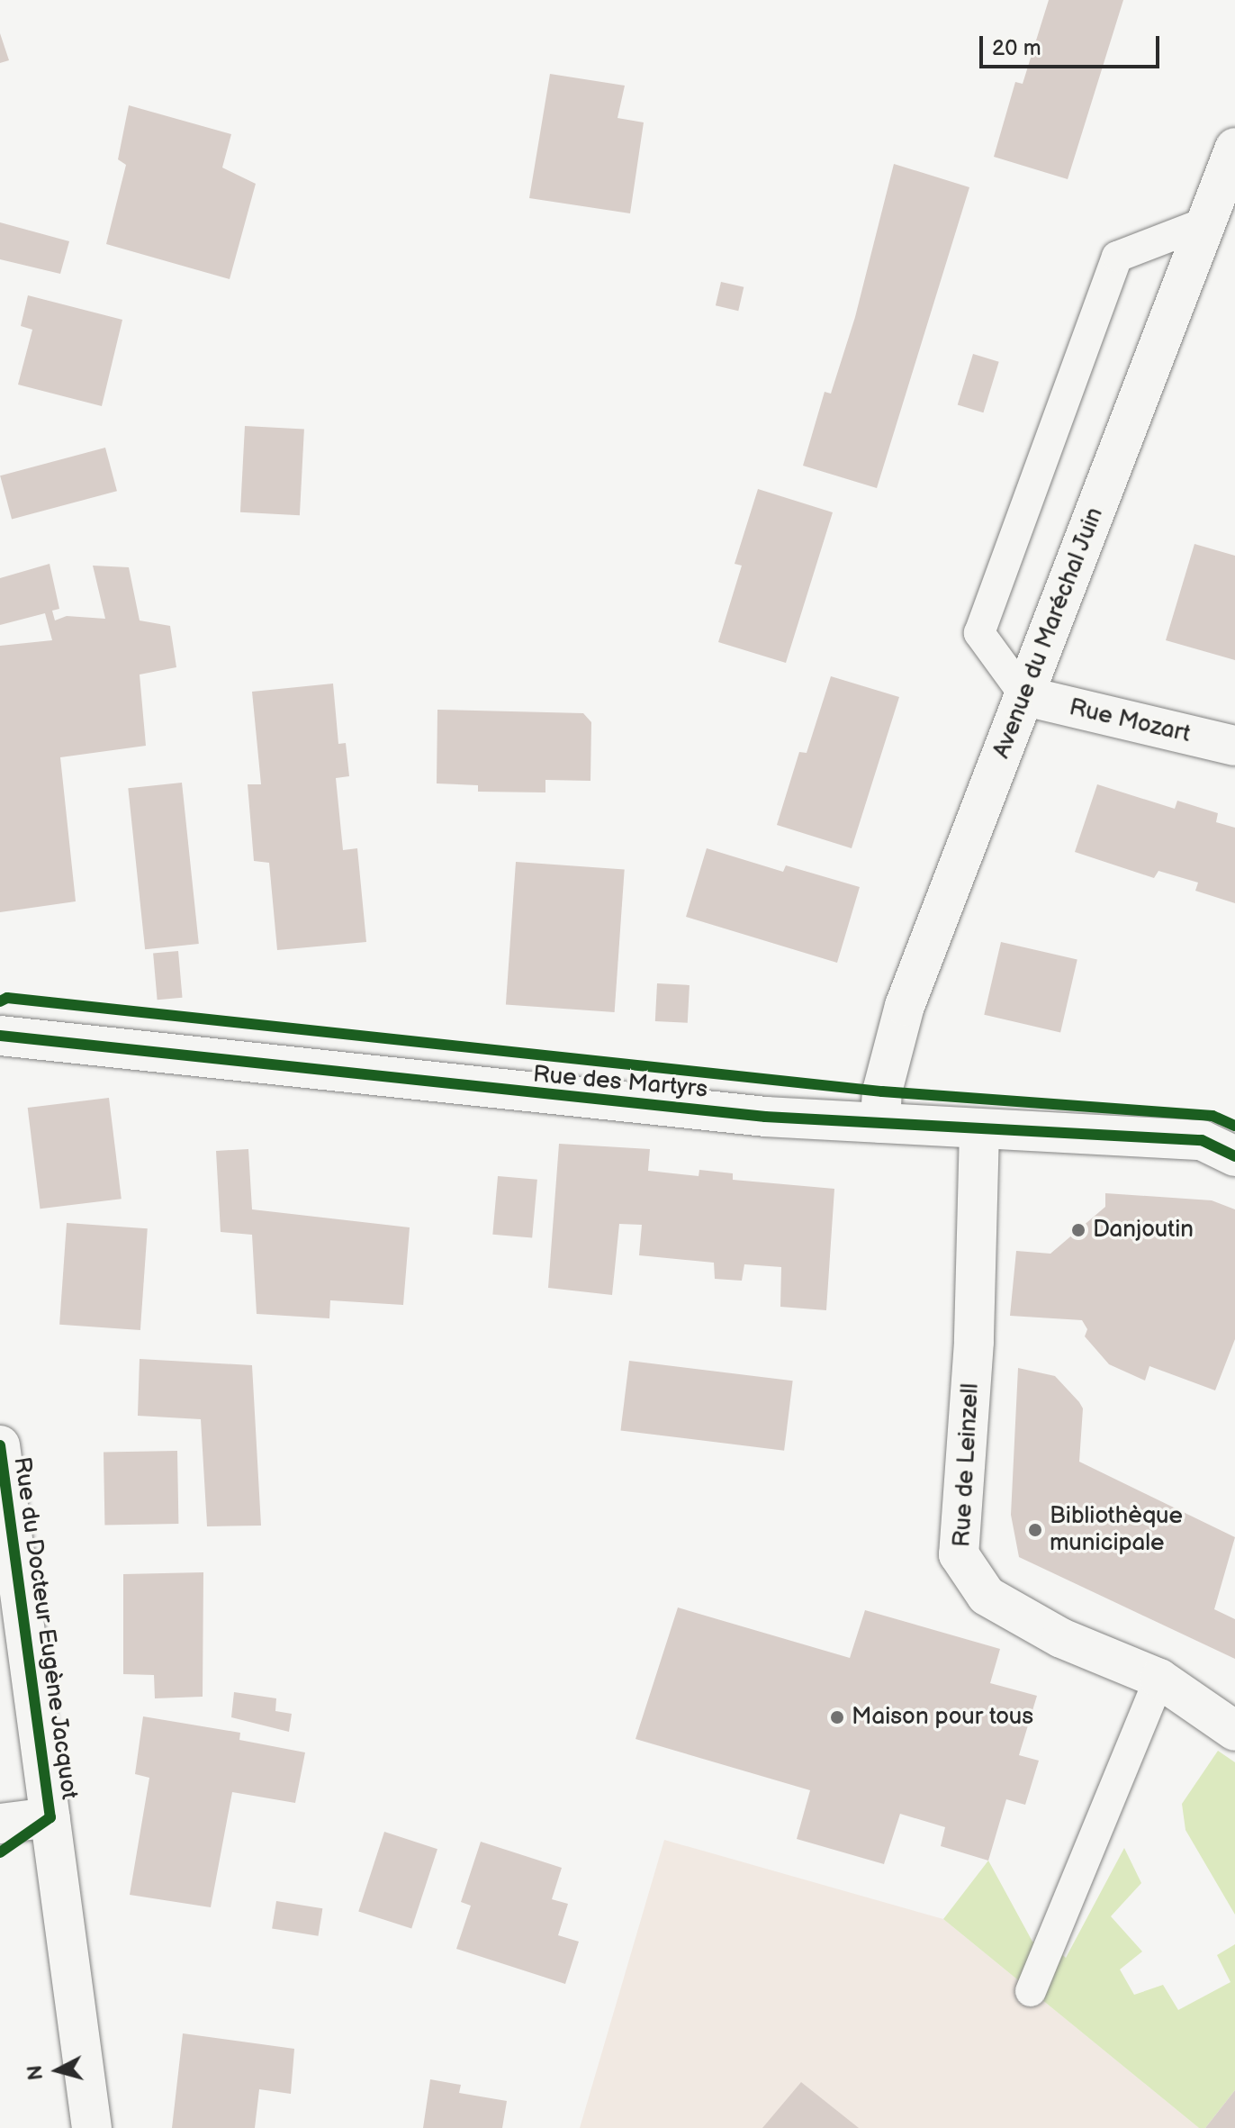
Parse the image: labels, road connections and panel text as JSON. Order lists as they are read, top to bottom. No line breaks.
{"streets":{"street":["Avenue du Maréchal Juin","Rue Mozart","Rue des Martyrs","Rue de Leinzell","Rue du Docteur Eugène Jacquot"]},"crossings":[["Avenue du Maréchal Juin","Rue Mozart"],["Avenue du Maréchal Juin","Rue des Martyrs"],["Rue des Martyrs","Rue de Leinzell"]],"places":["Danjoutin","Bibliothèque municipale","Maison pour tous"],"scale_bar":"20 m","north":"left"}
